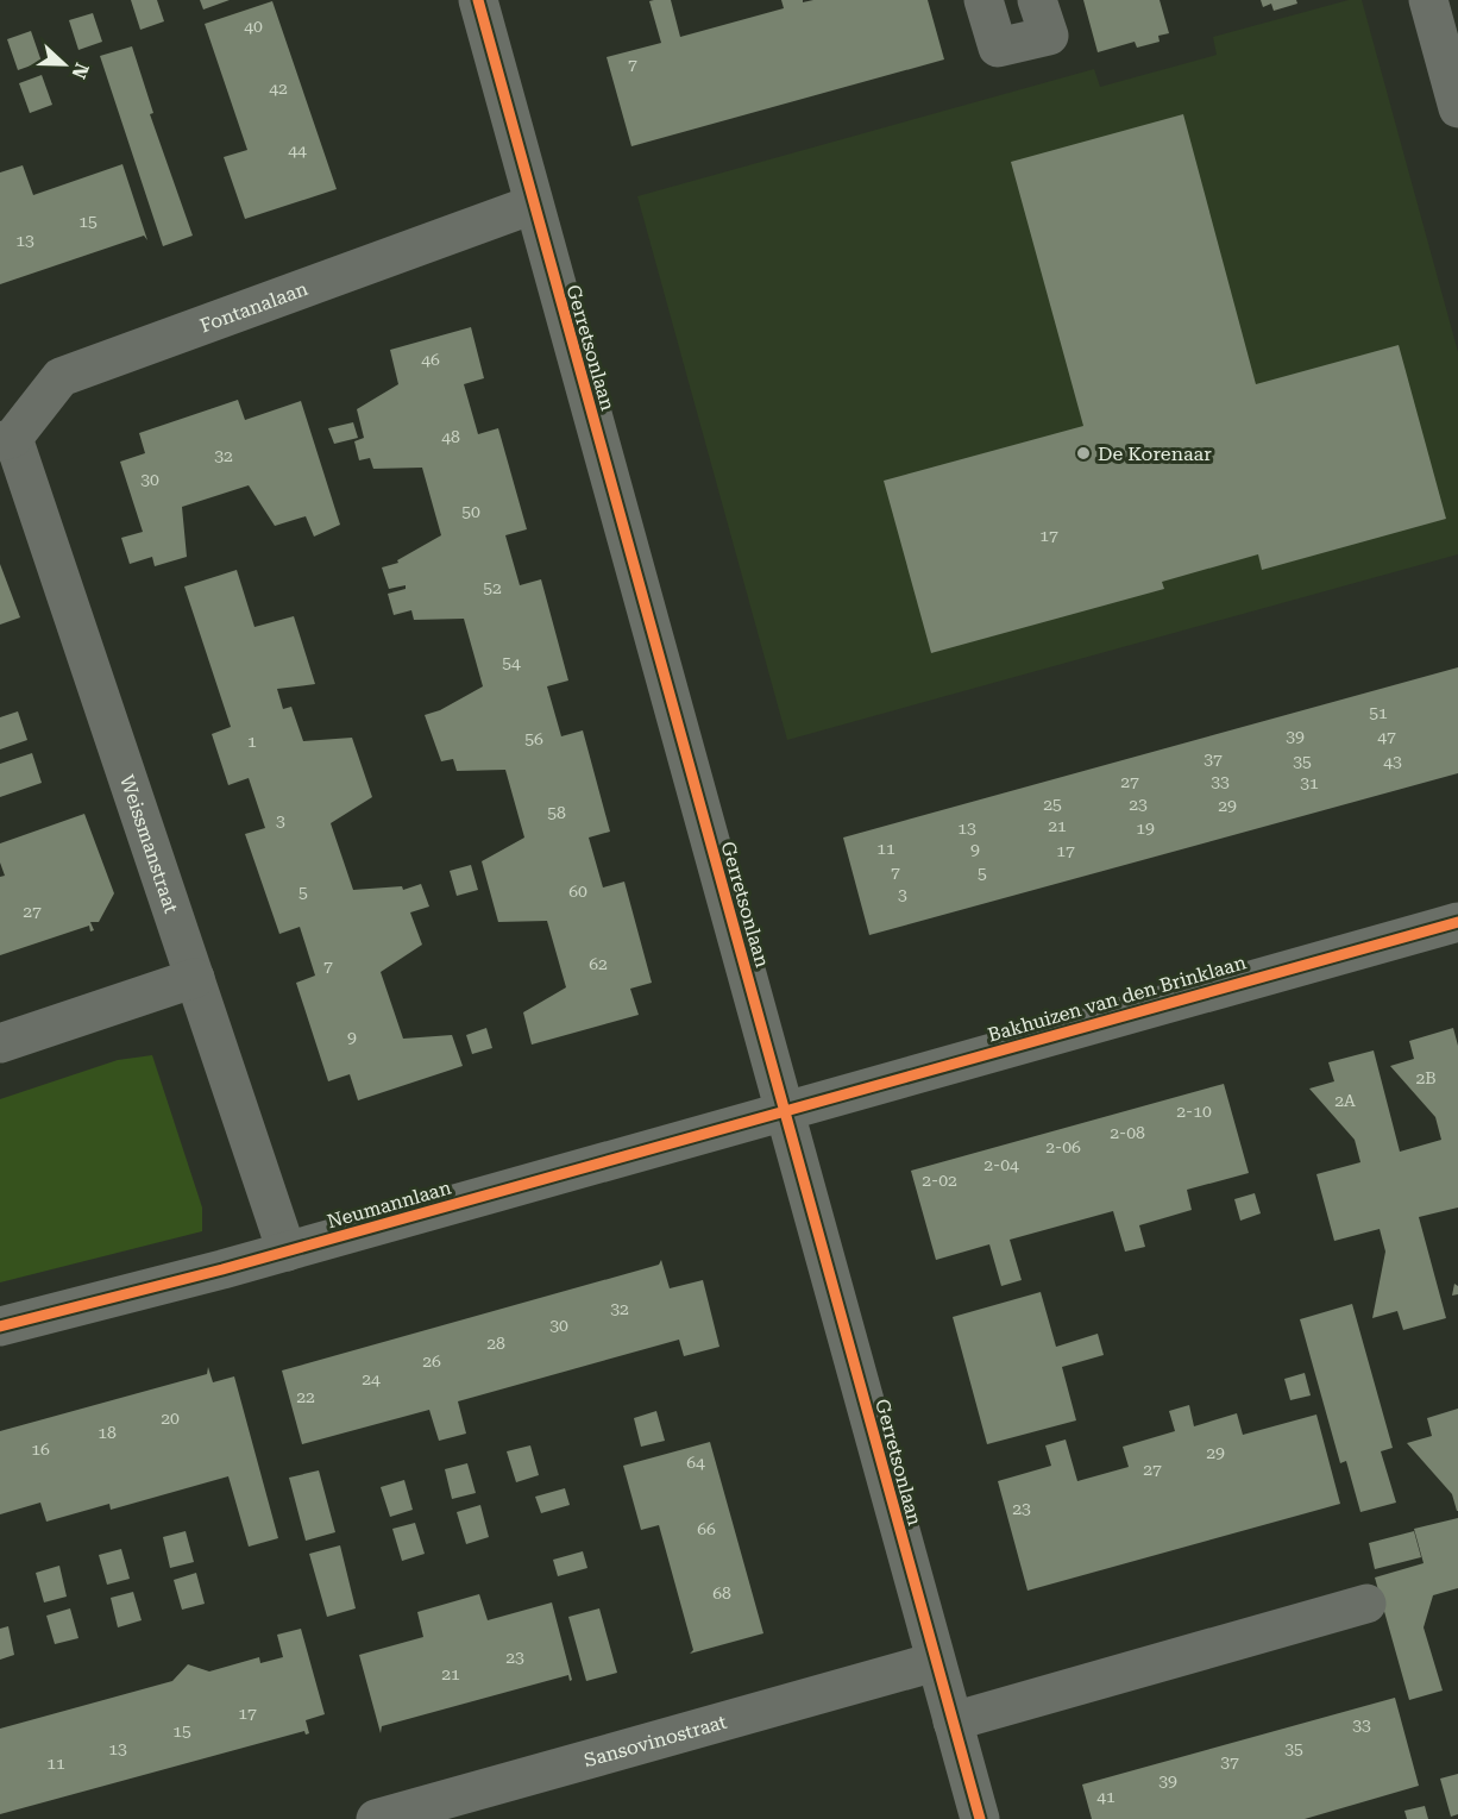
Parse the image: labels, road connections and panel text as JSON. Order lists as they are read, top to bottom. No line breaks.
{"streets":{"street":["Fontanalaan","Gerretsonlaan","Weissmanstraat","Bakhuizen van den Brinklaan","Neumannlaan","Sansovinostraat"]},"crossings":[["Fontanalaan","Gerretsonlaan"],["Fontanalaan","Weissmanstraat"],["Gerretsonlaan","Bakhuizen van den Brinklaan"],["Gerretsonlaan","Neumannlaan"],["Gerretsonlaan","Sansovinostraat"],["Weissmanstraat","Neumannlaan"],["Bakhuizen van den Brinklaan","Neumannlaan"]],"places":["De Korenaar"],"house_numbers":["40","7","42","44","15","13","46","48","32","30","50","17","52","54","51","39","47","56","1","37","35","43","27","33","31","25","23","29","58","3","21","13","19","11","9","17","7","5","60","5","3","27","62","7","9","2B","2A","2-10","2-08","2-06","2-04","2-02","32","30","28","26","24","22","20","18","16","29","64","27","23","66","68","23","21","17","33","15","13","35","37","11","39","41"],"north":"right"}
